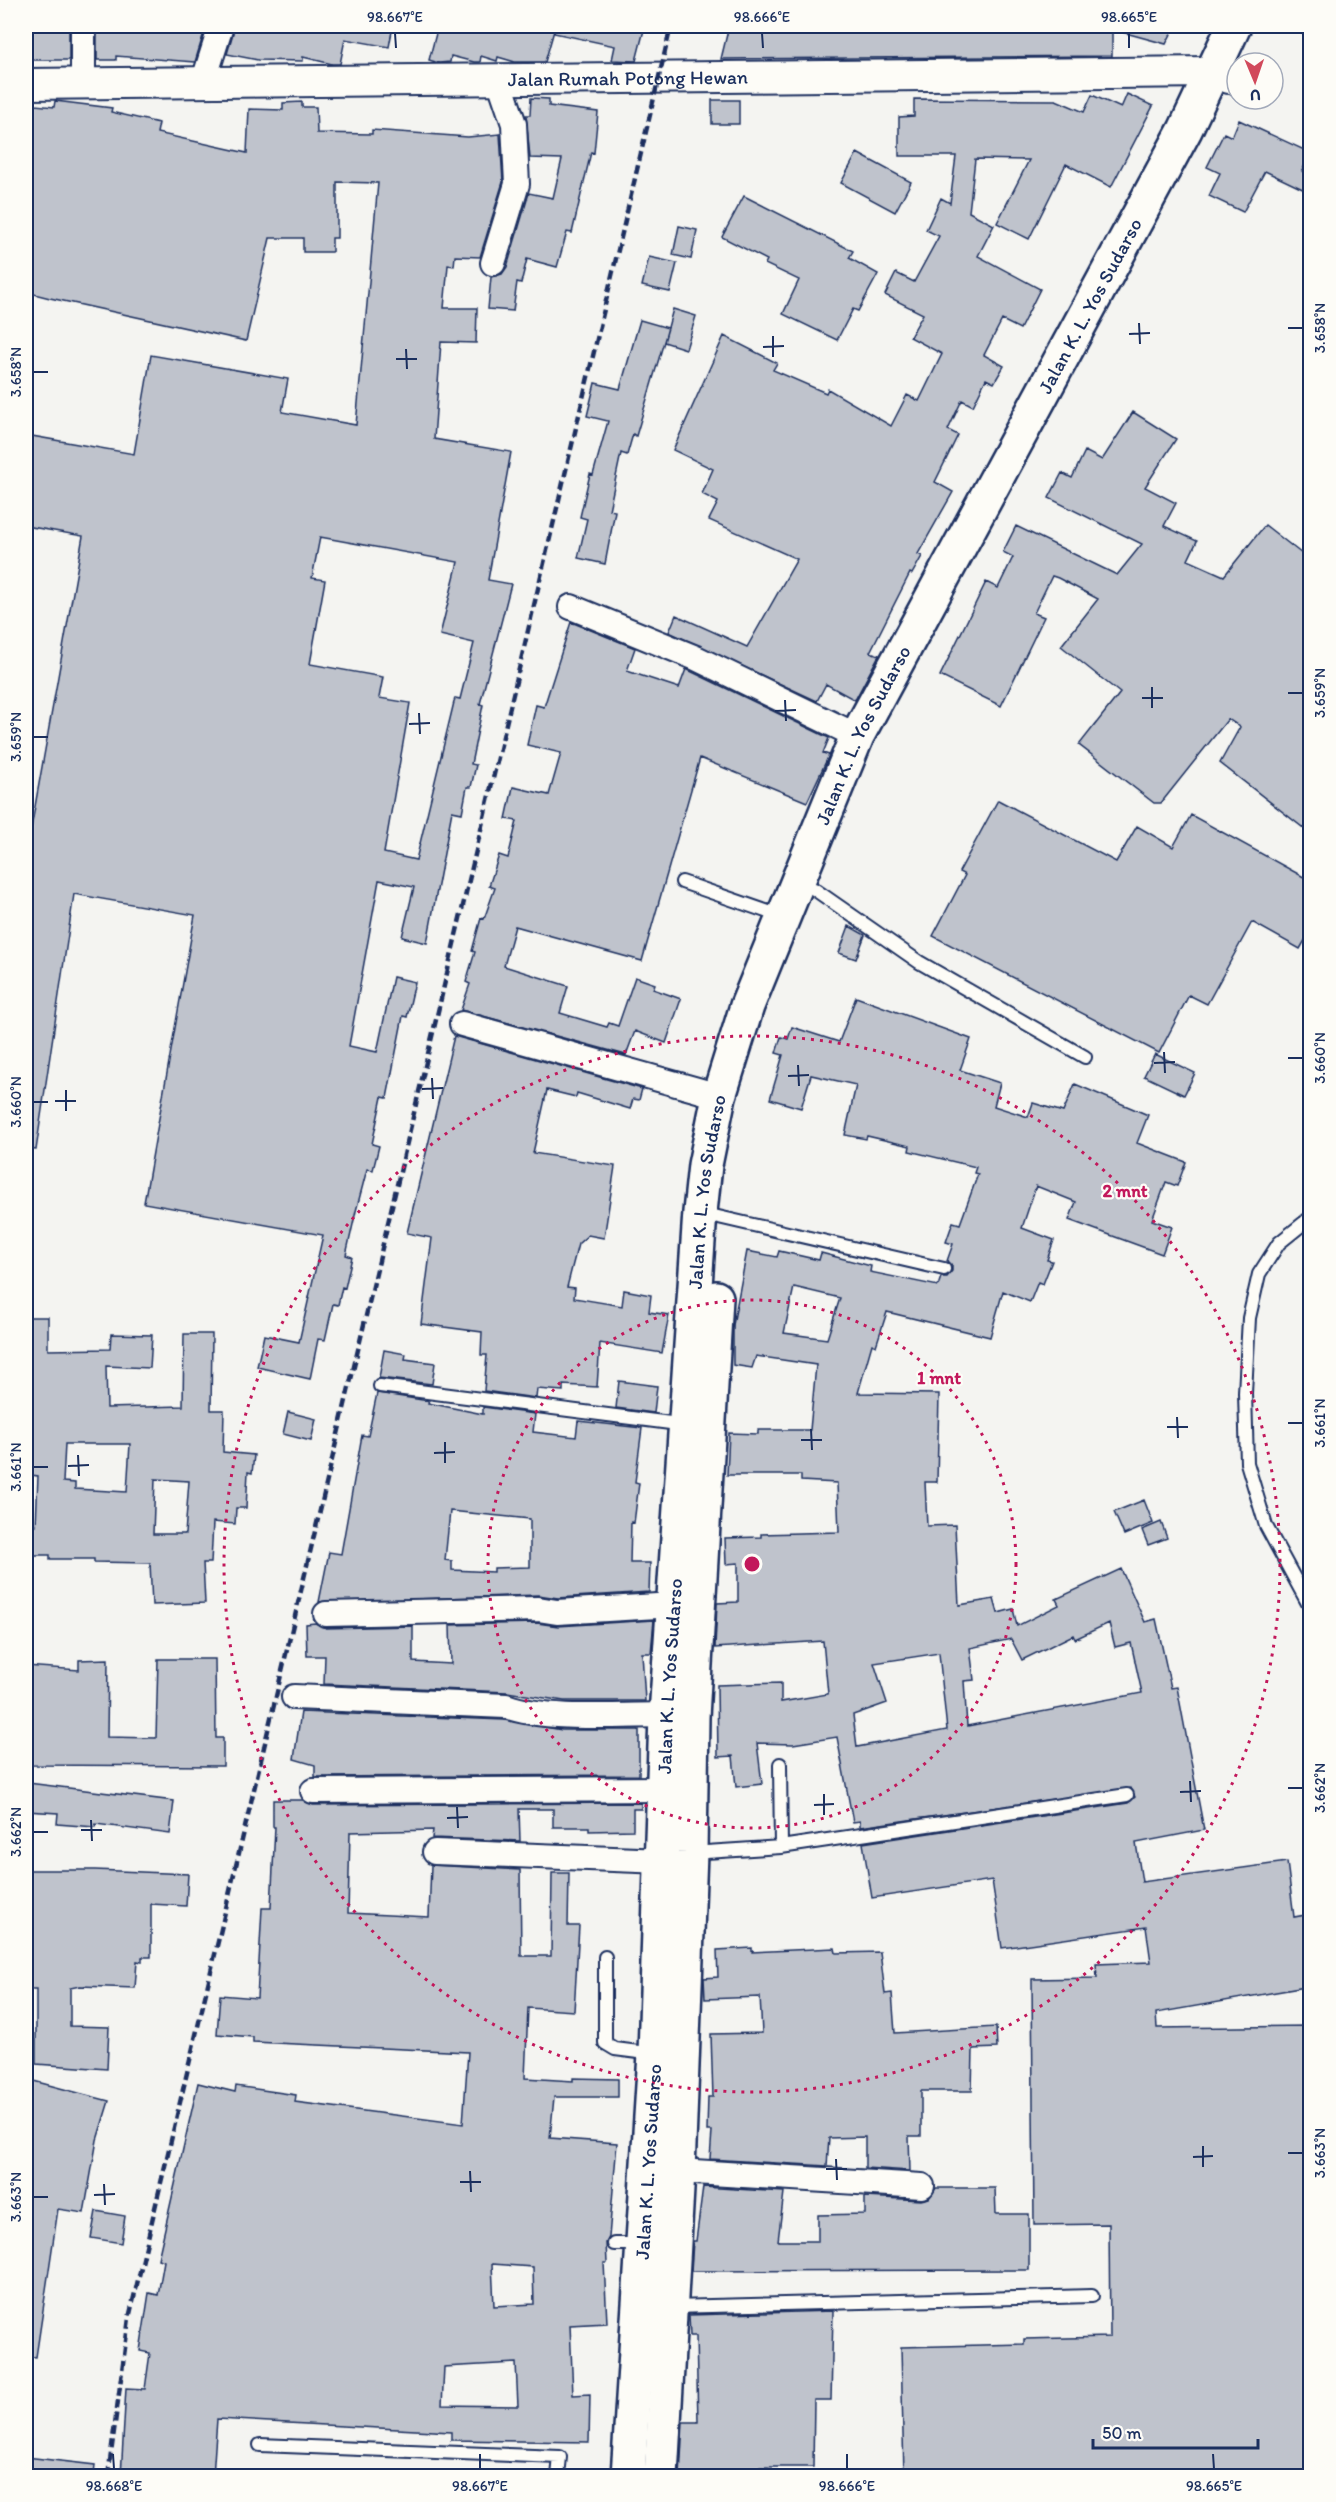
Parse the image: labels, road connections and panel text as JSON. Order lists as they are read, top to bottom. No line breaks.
{"streets":{"highway":["Jalan K. L. Yos Sudarso"],"street":["Jalan Rumah Potong Hewan"]},"crossings":[["Jalan Rumah Potong Hewan","Jalan K. L. Yos Sudarso"]],"scale_bar":"50 m","north":"bottom","coordinates":["98.667°E","98.666°E","98.665°E","3.658°N","3.659°N","3.660°N","3.661°N","3.662°N","3.663°N","98.668°E"],"rings":["2 mnt","1 mnt"]}
